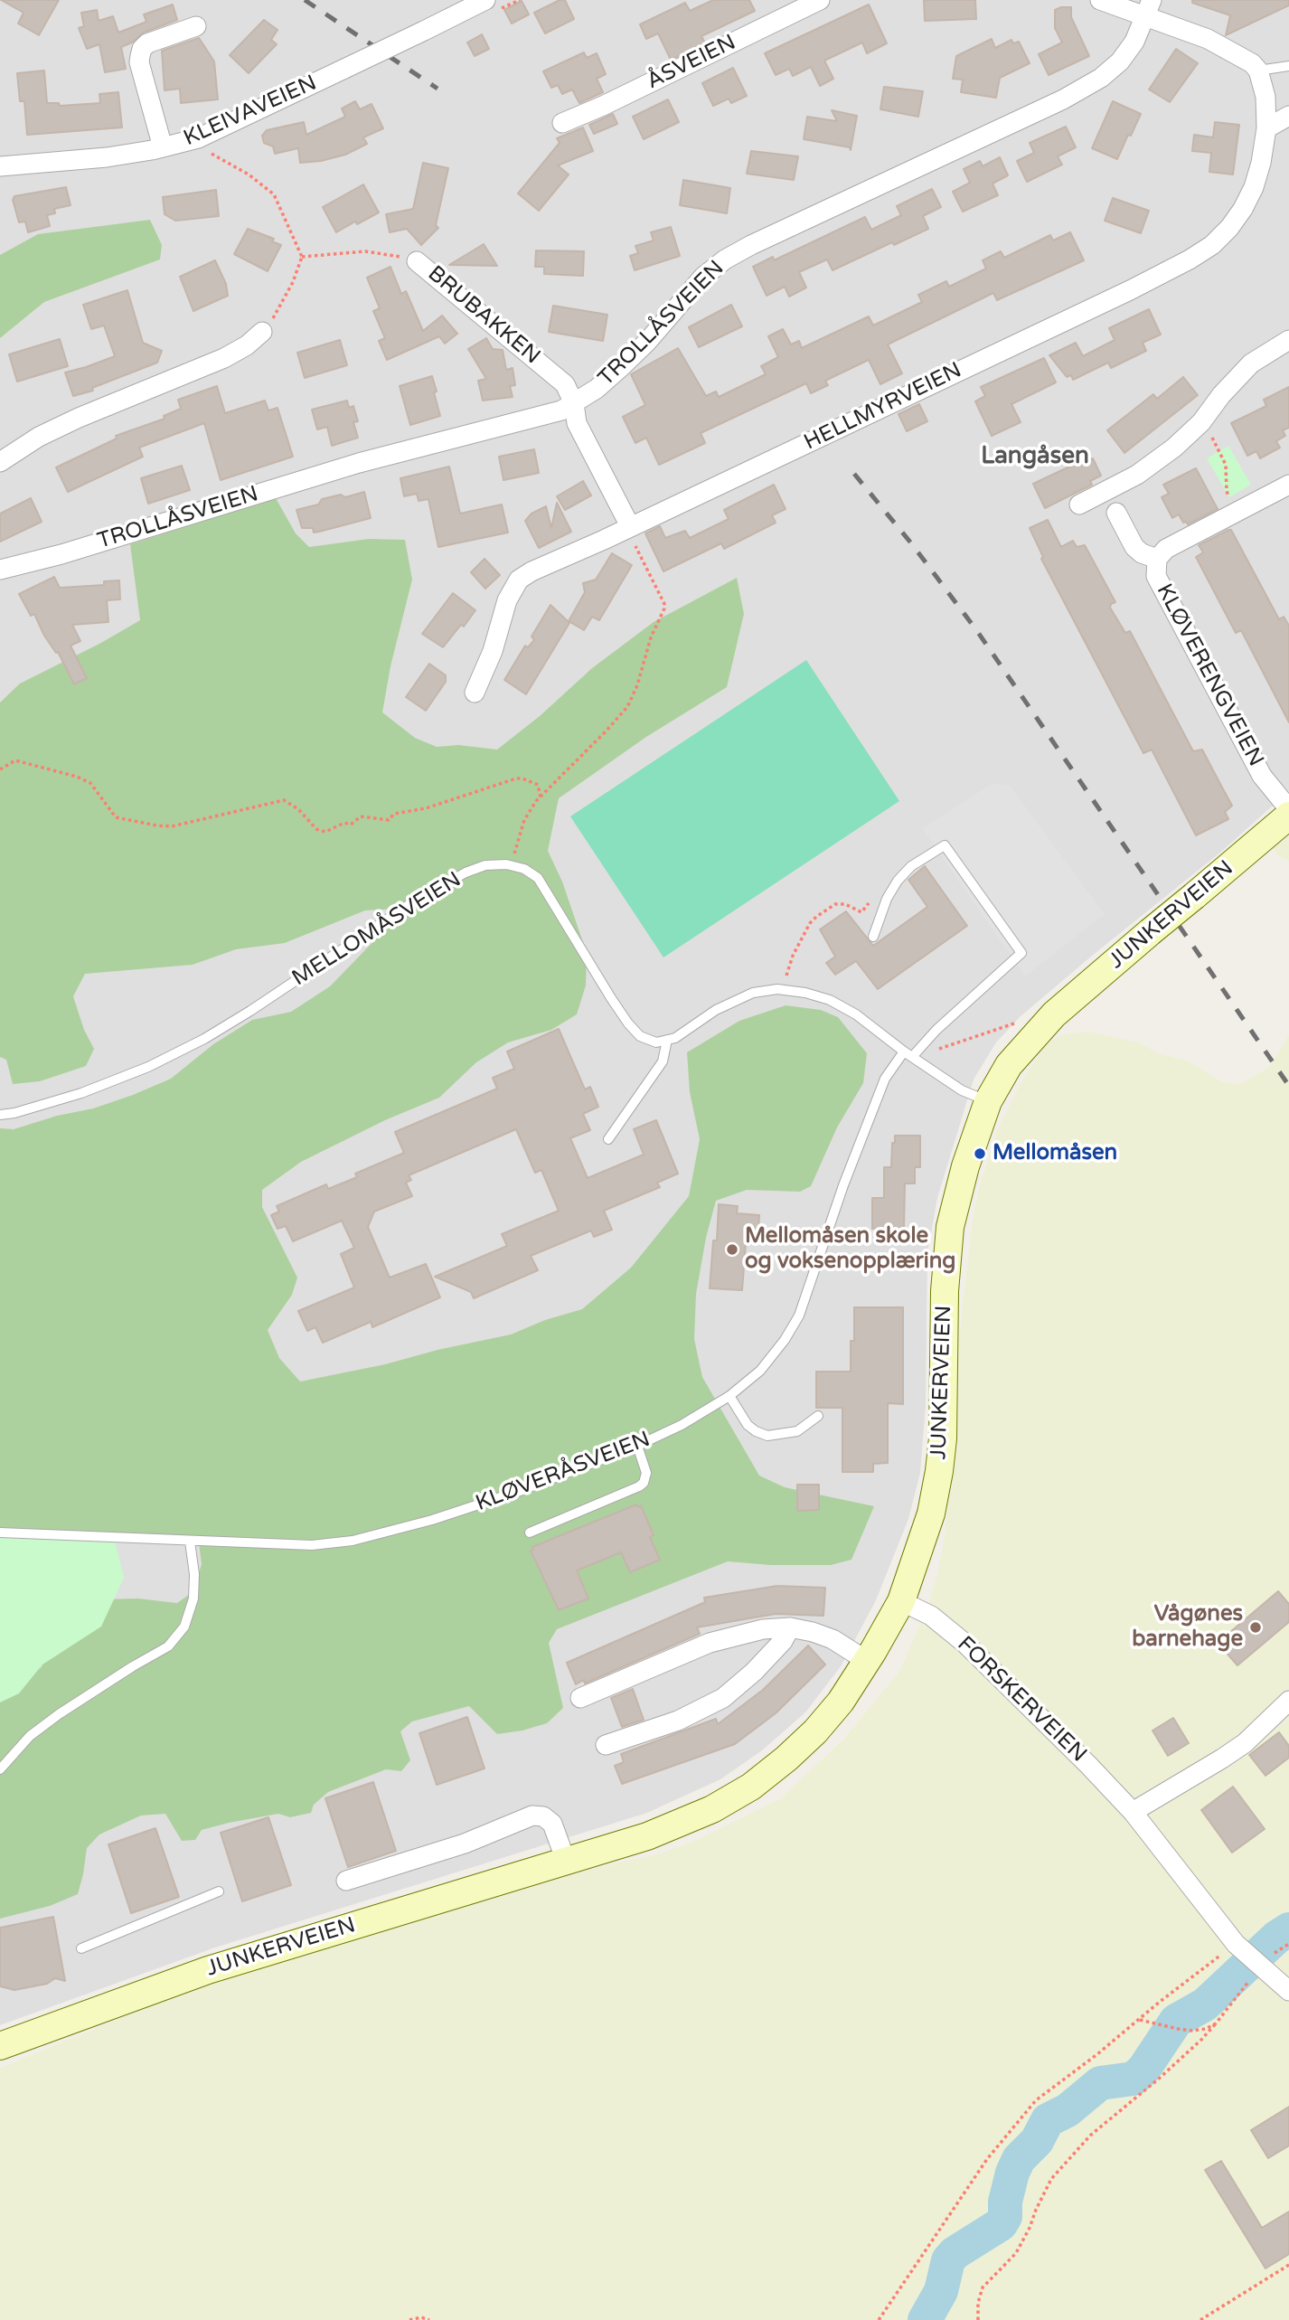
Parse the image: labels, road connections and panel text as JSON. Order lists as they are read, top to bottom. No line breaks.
{"streets":{"street":["ÅSVEIEN","KLEIVAVEIEN","BRUBAKKEN","TROLLÅSVEIEN","HELLMYRVEIEN","KLØVERENGVEIEN","JUNKERVEIEN","FORSKERVEIEN"],"lane":["MELLOMÅSVEIEN","KLØVERÅSVEIEN"]},"crossings":[["BRUBAKKEN","TROLLÅSVEIEN"],["BRUBAKKEN","HELLMYRVEIEN"],["JUNKERVEIEN","FORSKERVEIEN"]],"districts":["Langåsen"],"places":["Mellomåsen","Mellomåsen skole og voksenopplæring","Vågønes barnehage"]}
